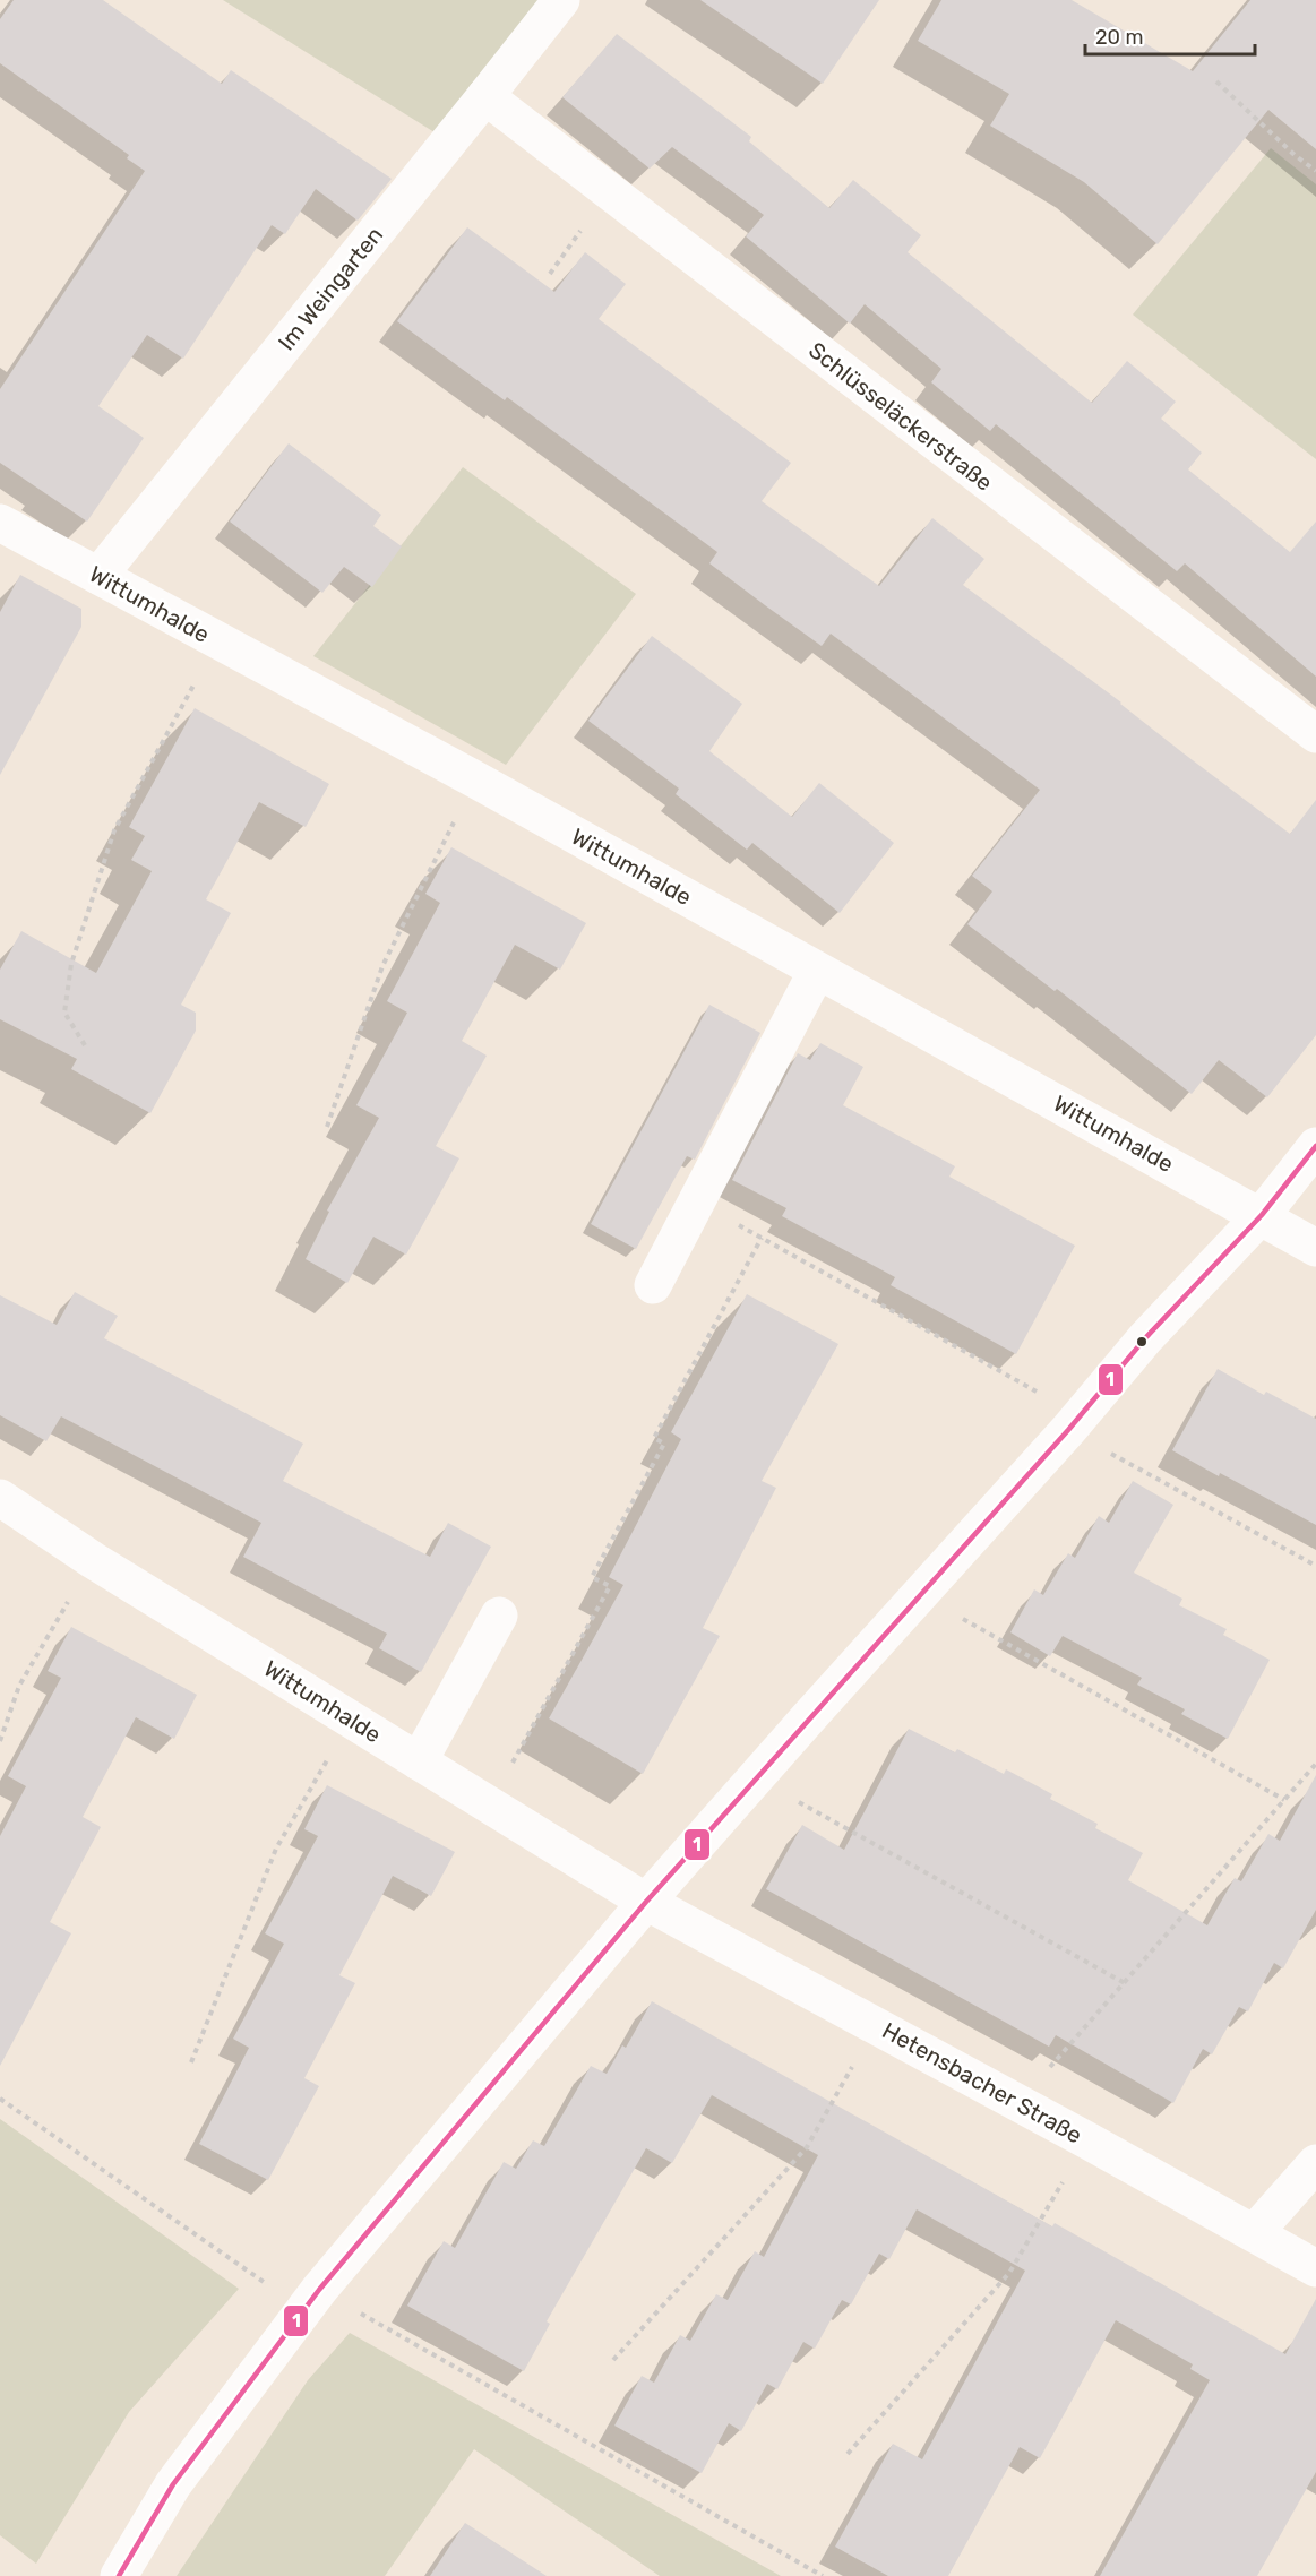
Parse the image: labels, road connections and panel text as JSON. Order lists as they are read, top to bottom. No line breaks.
{"streets":{"street":["Im Weingarten","Schlüsseläckerstraße","Wittumhalde","Hetensbacher Straße"]},"crossings":[["Im Weingarten","Schlüsseläckerstraße"],["Im Weingarten","Wittumhalde"],["Wittumhalde","Hetensbacher Straße"]],"lines":["transit line 1"],"scale_bar":"20 m"}
